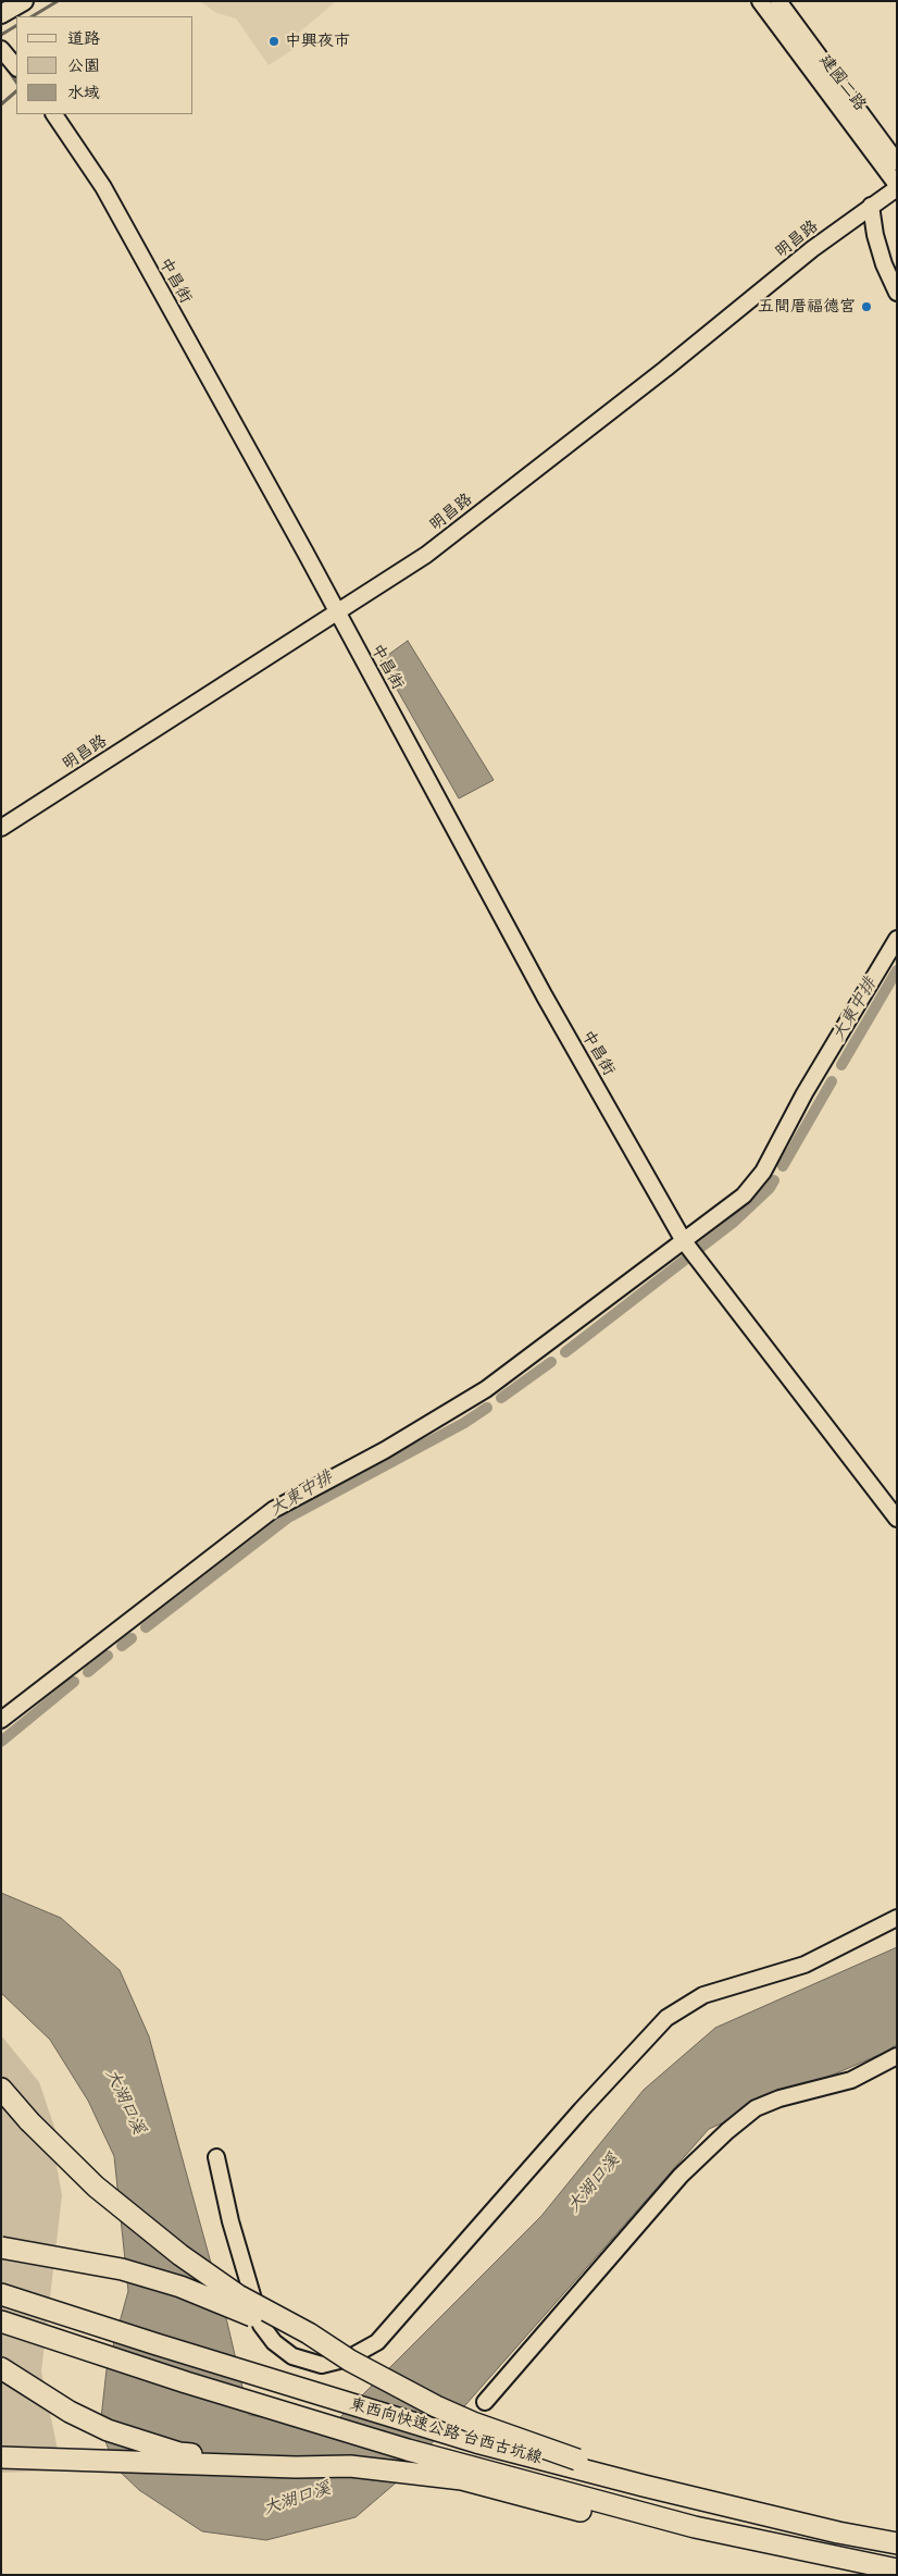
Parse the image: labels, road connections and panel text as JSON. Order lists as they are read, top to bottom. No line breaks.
{"streets":{"highway":["東西向快速公路 台西古坑線"],"street":["建國二路","明昌路","中昌街"]},"crossings":[["建國二路","明昌路"],["明昌路","中昌街"]],"water":["大東中排","大湖口溪"],"places":["中興夜市","五間厝福德宮"],"legend":["道路","公園","水域"]}
